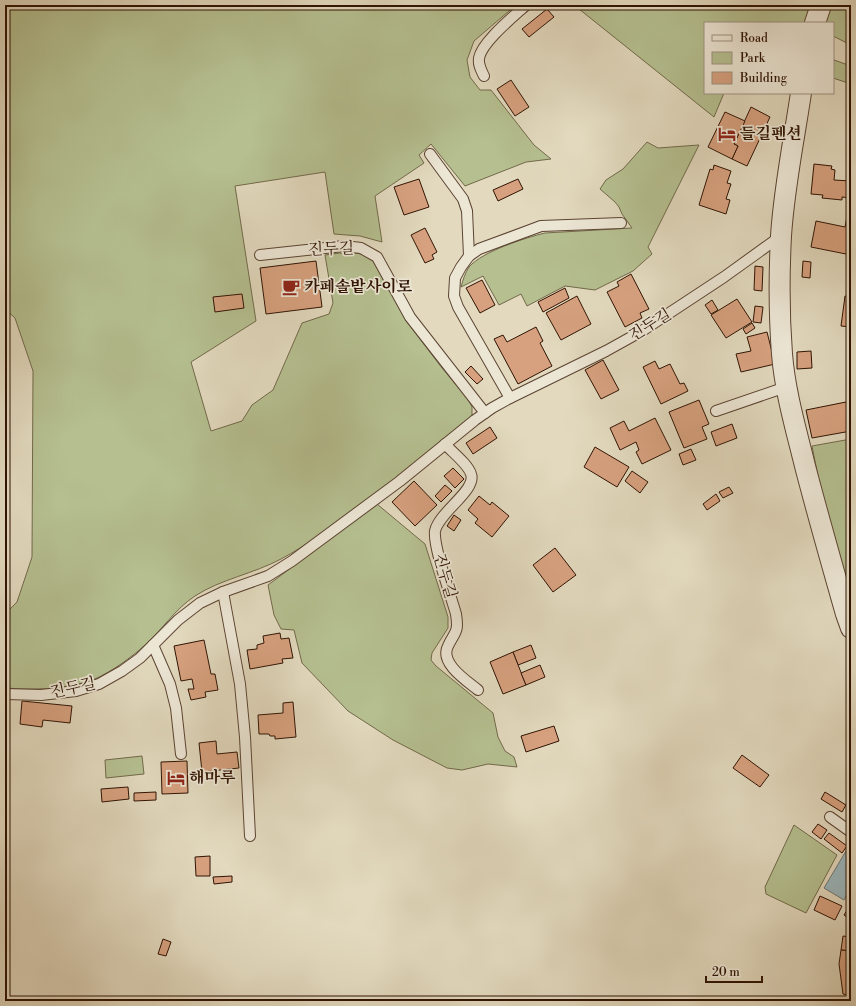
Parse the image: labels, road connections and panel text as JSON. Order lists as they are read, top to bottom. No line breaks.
{"streets":{"lane":["진두길"]},"places":{"hotel":["들길펜션","해마루"],"cafe":["카페솔밭사이로"]},"legend":["Road","Park","Building"],"scale_bar":"20 m"}
